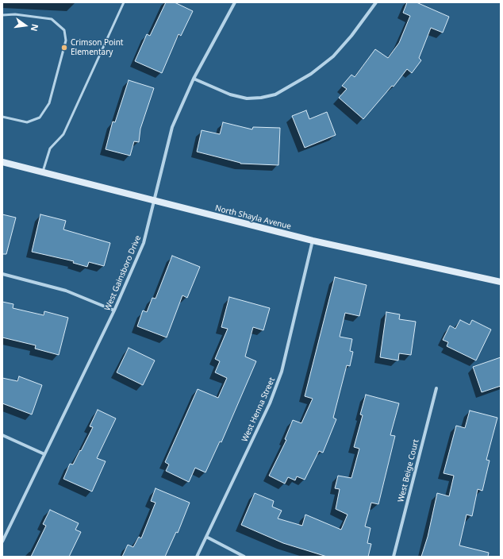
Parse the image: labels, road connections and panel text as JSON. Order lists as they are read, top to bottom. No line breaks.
{"streets":{"street":["North Shayla Avenue","West Gainsboro Drive","West Henna Street","West Beige Court"]},"crossings":[["North Shayla Avenue","West Gainsboro Drive"],["North Shayla Avenue","West Henna Street"]],"places":["Crimson Point Elementary"],"north":"right"}
